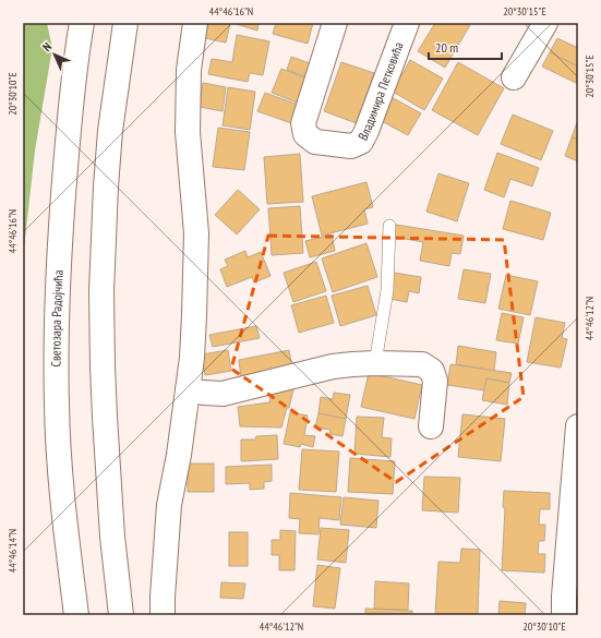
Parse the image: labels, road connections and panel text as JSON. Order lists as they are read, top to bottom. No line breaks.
{"streets":{"street":["Владимира Петковића","Светозара Радојчића"]},"scale_bar":"20 m","north":"top left","coordinates":["44°46'16\"N","20°30'15\"E","20°30'10\"E","44°46'12\"N","44°46'14\"N"]}
